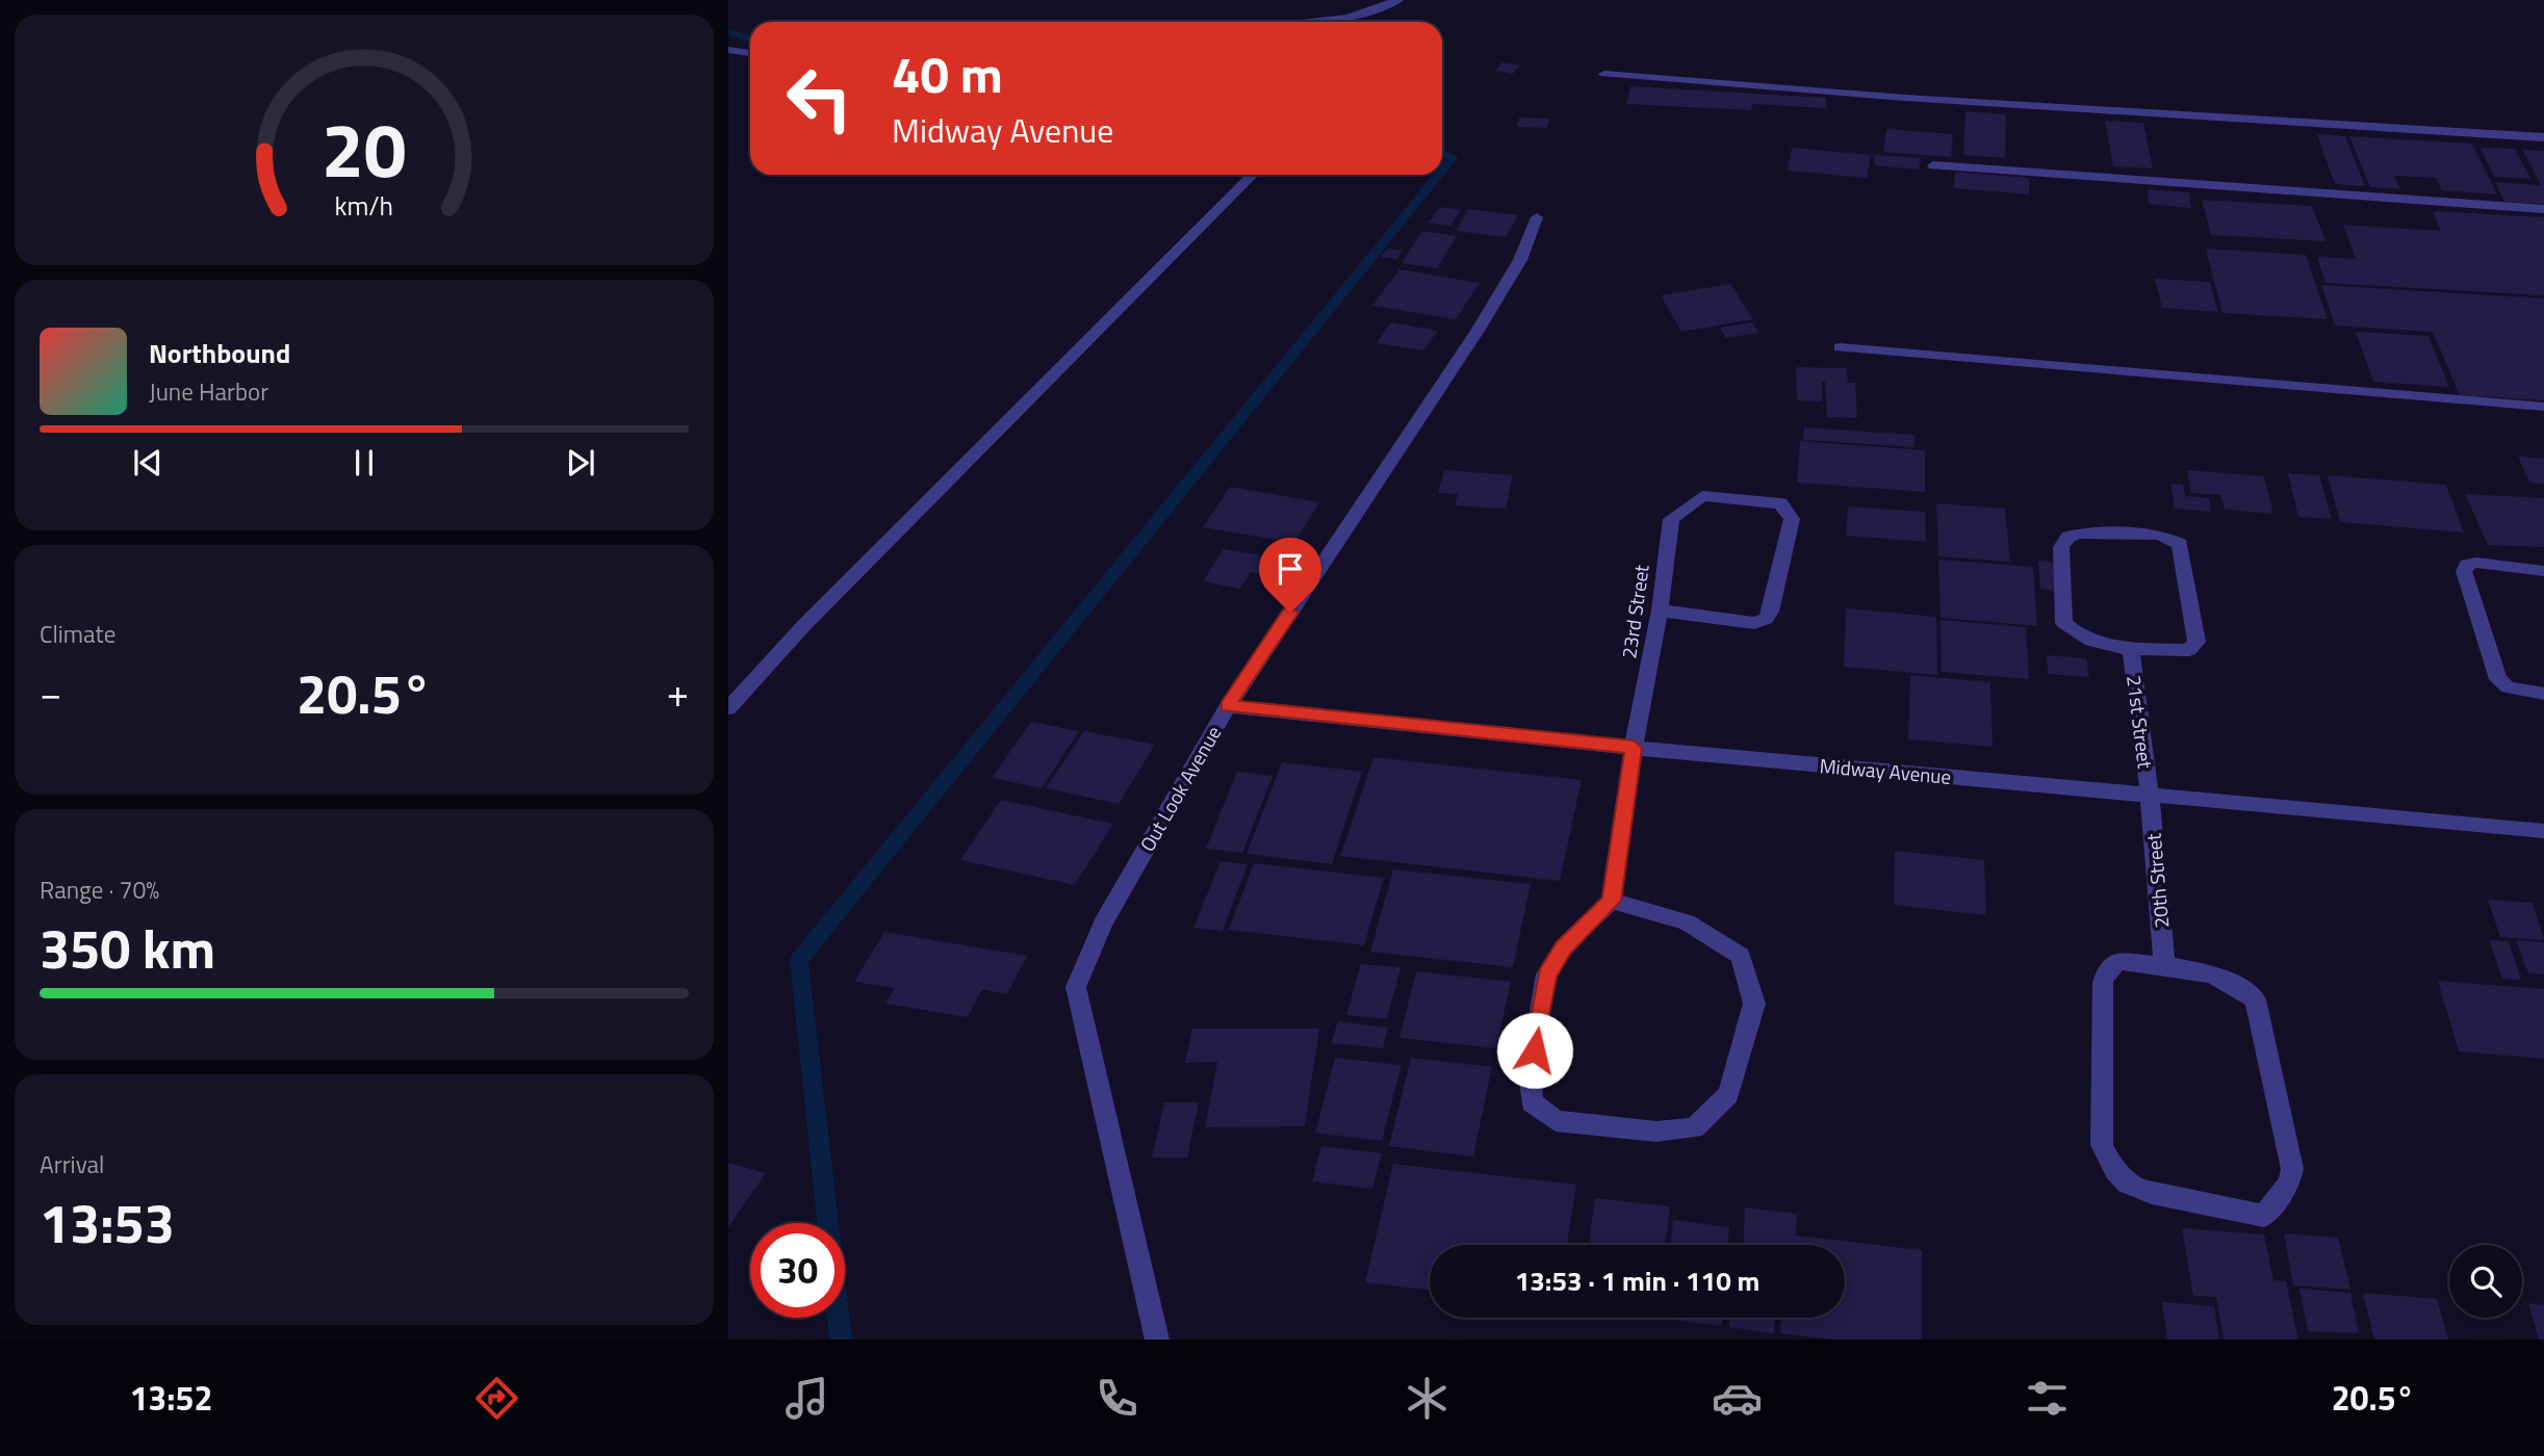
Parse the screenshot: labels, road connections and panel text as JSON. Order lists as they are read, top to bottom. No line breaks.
{"streets":{"street":["23rd Street","21st Street","Midway Avenue","Out Look Avenue","20th Street"]},"crossings":[["23rd Street","Midway Avenue"],["21st Street","Midway Avenue"],["21st Street","20th Street"],["Midway Avenue","Out Look Avenue"],["Midway Avenue","20th Street"]],"page":{"turn":["40 m","Midway Avenue"],"song":["Northbound","June Harbor"],"tile":["Climate",["Range · 70%","350 km"],["Arrival","13:53"]],"heat":["−","20.5°","+"],"limit":"30","trip":"13:53 · 1 min · 110 m","tabs":["13:52","20.5°"],"gauge":["20","km/h"]}}
